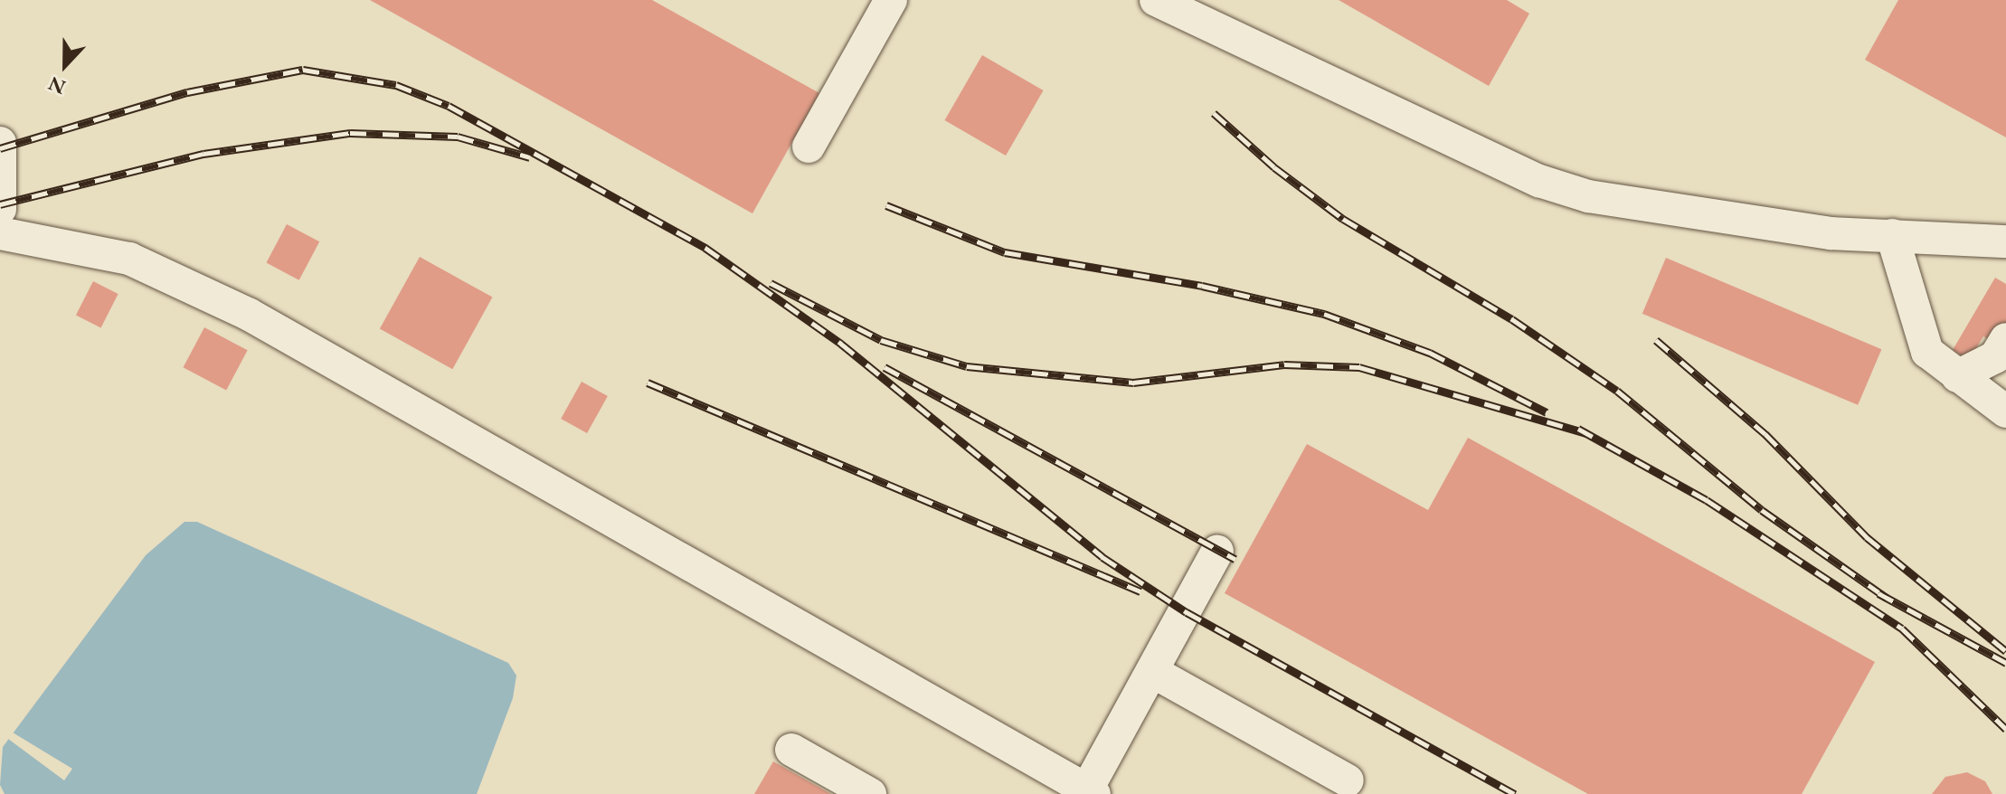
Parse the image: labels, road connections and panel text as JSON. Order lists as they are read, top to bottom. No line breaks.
{"north":"bottom"}
